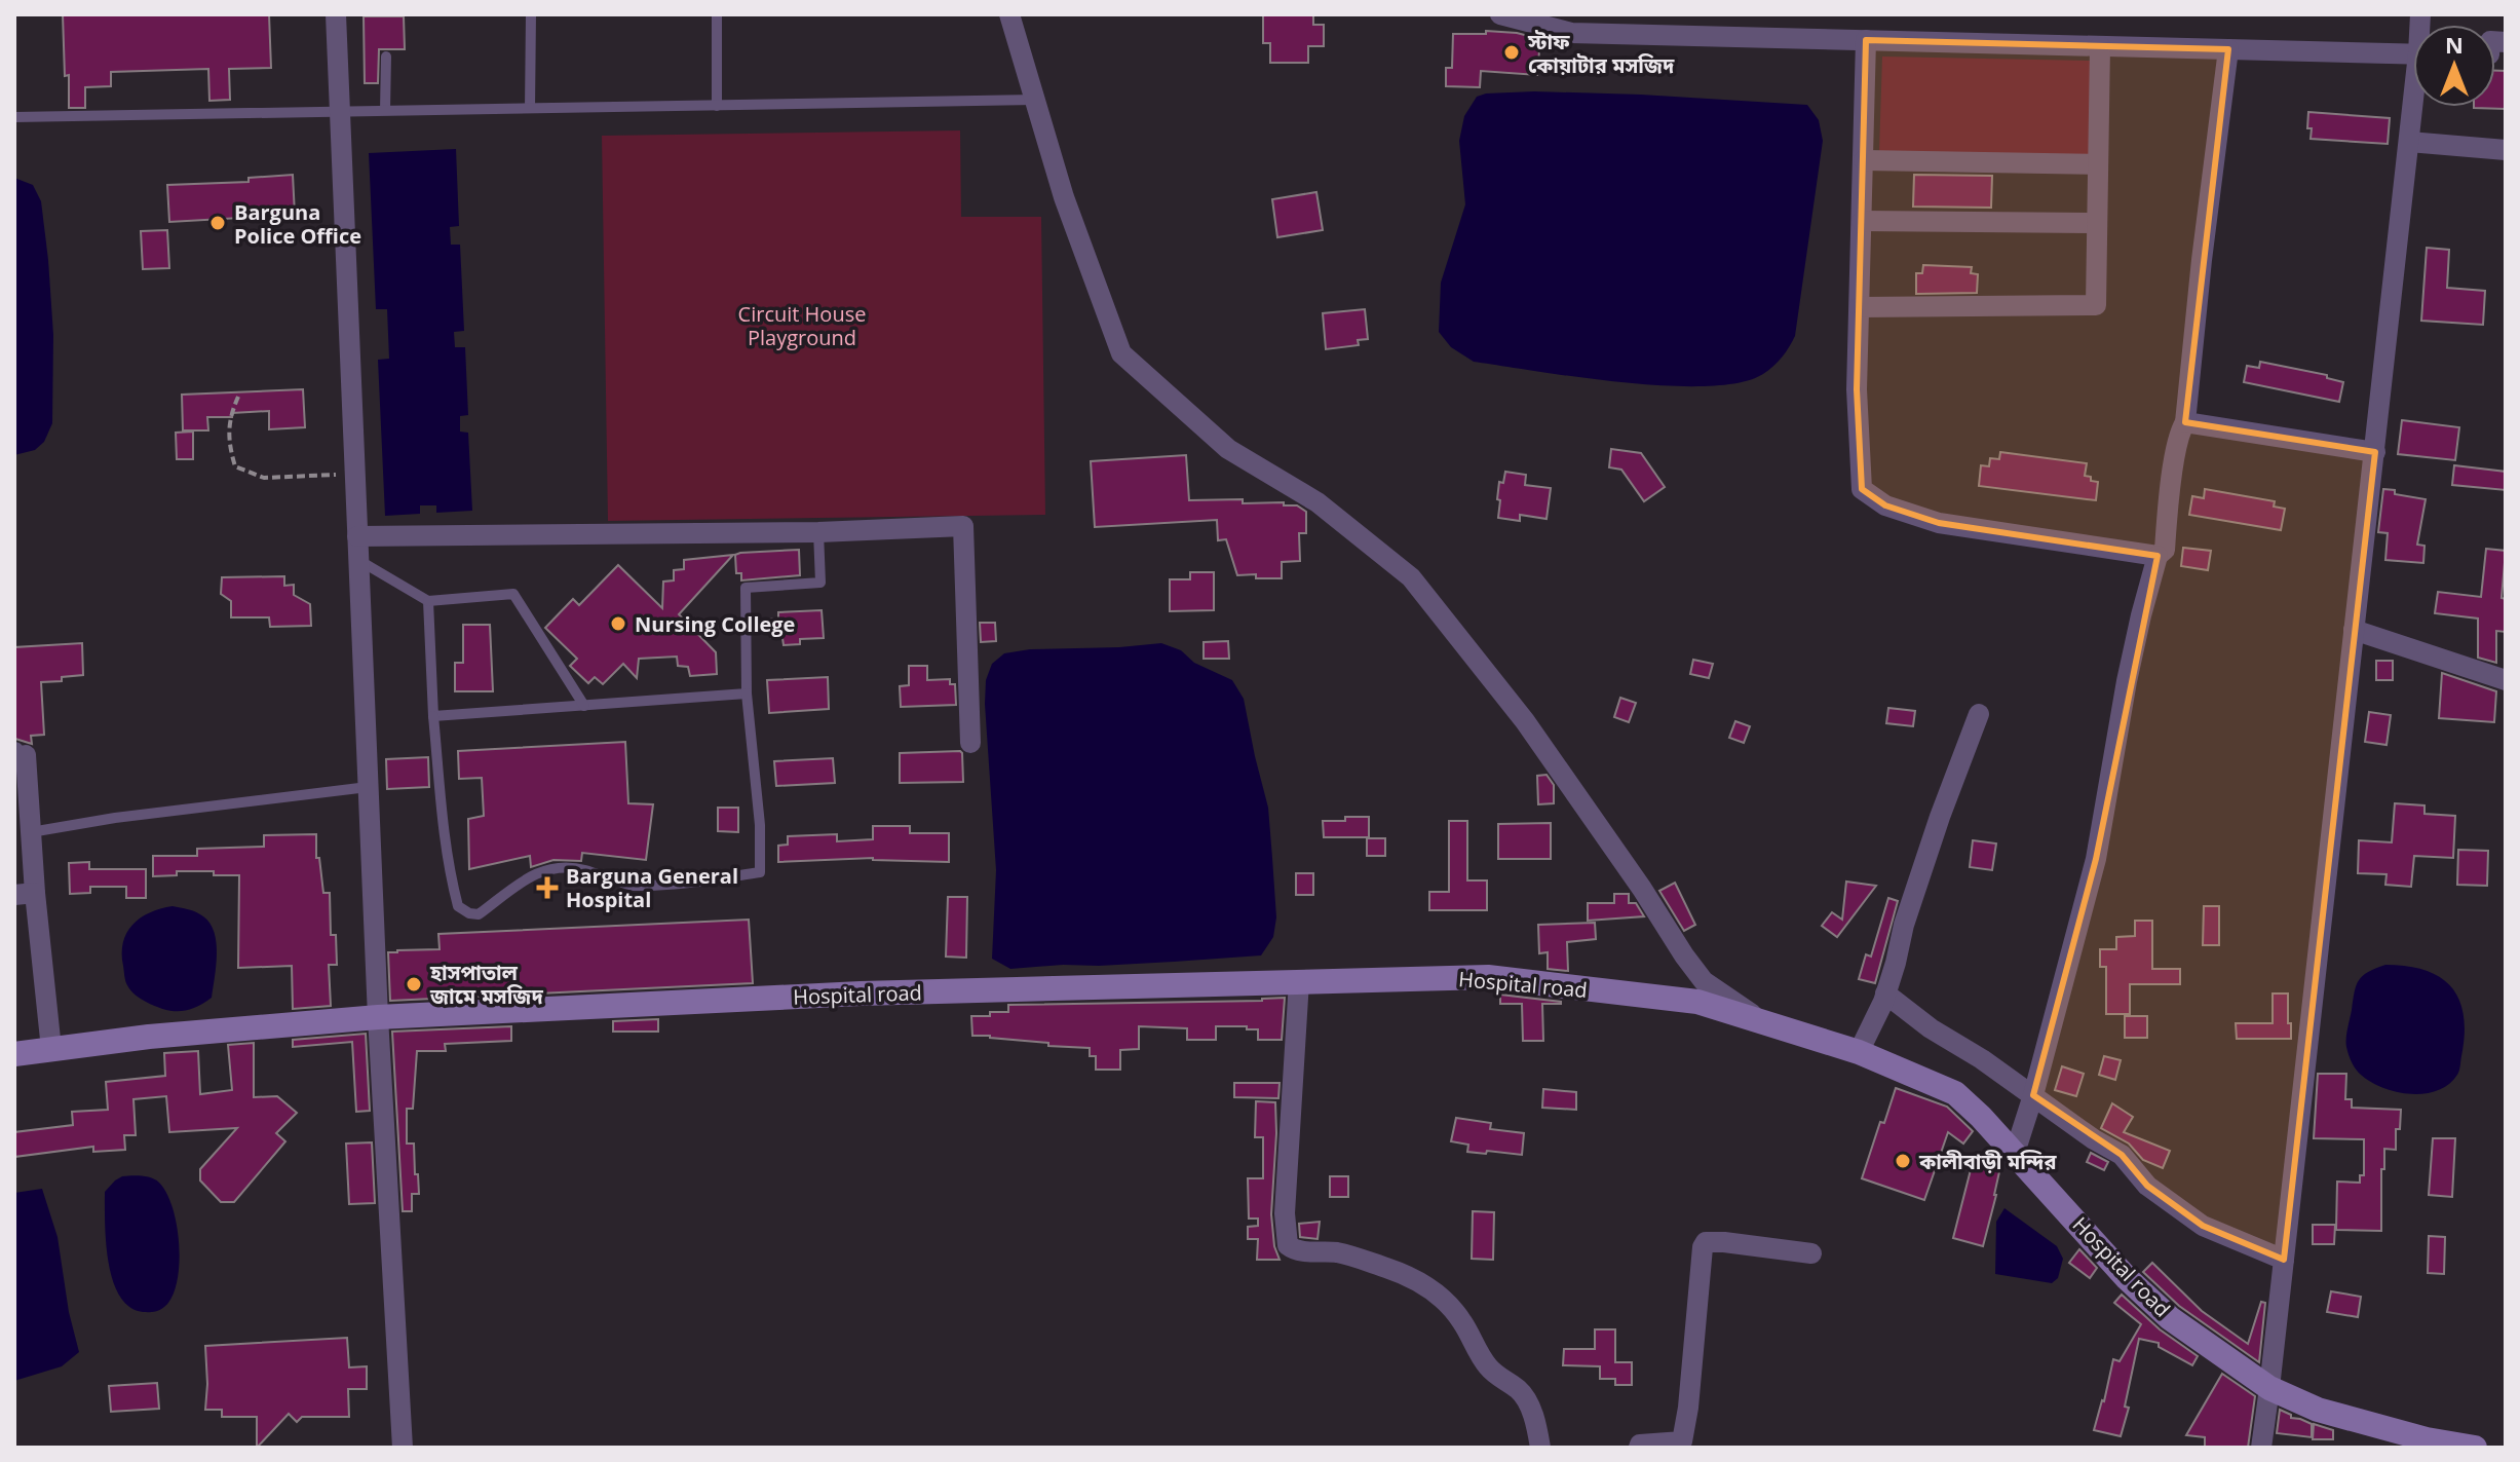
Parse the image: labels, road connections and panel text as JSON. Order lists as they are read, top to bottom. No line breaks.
{"streets":{"street":["Hospital road"]},"parks":["Circuit House Playground"],"places":{"other":["স্টাফ কোয়াটার মসজিদ","Barguna Police Office","Nursing College","হাসপাতাল জামে মসজিদ","কালীবাড়ী মন্দির"],"health":["Barguna General Hospital"]},"north":"top"}
